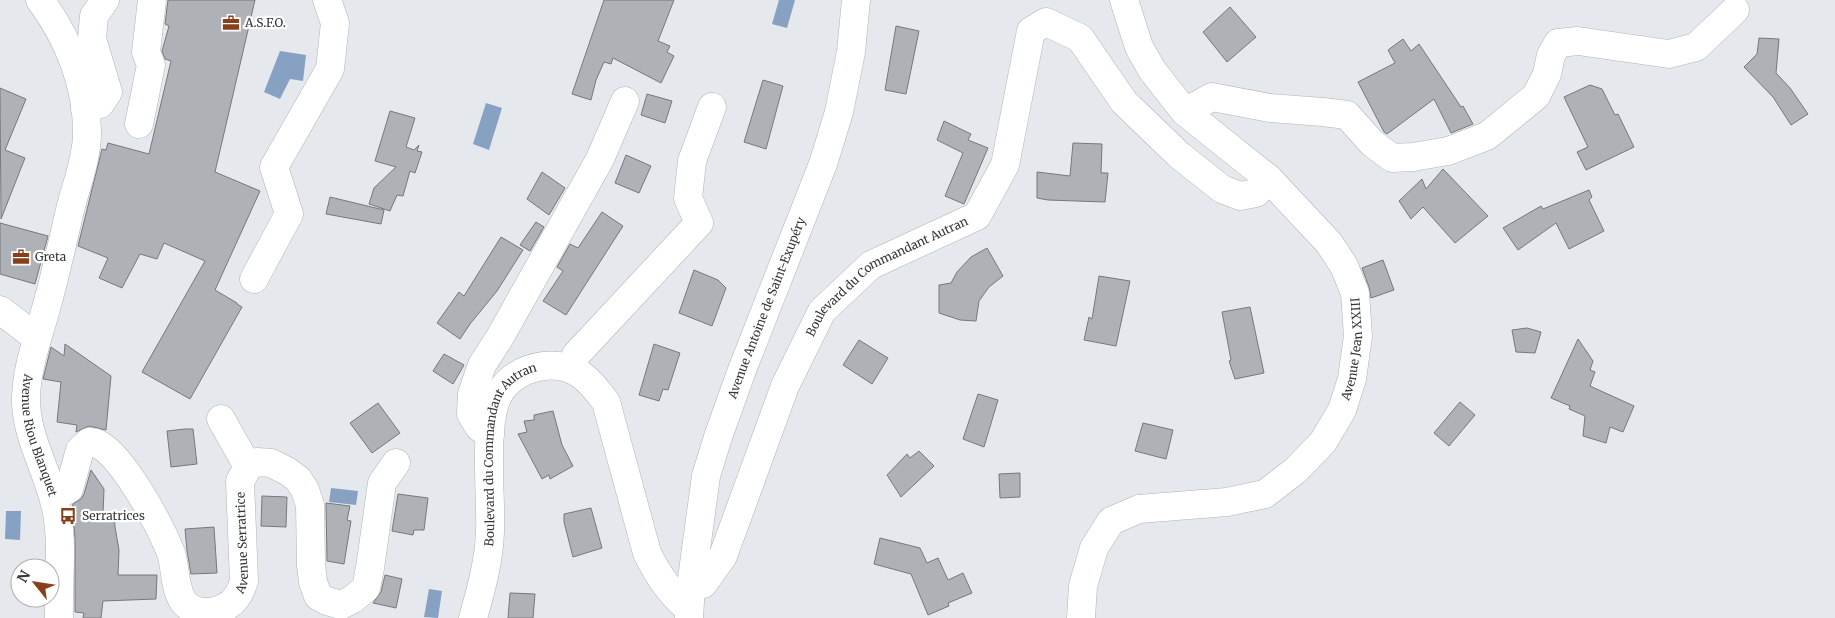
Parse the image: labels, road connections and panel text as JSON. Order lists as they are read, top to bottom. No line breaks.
{"streets":{"street":["Boulevard du Commandant Autran","Avenue Antoine de Saint-Exupéry","Avenue Jean XXIII","Avenue Riou Blanquet","Avenue Serratrice"]},"crossings":[["Boulevard du Commandant Autran","Avenue Antoine de Saint-Exupéry"],["Boulevard du Commandant Autran","Avenue Jean XXIII"],["Avenue Riou Blanquet","Avenue Serratrice"]],"places":{"office":["A.S.F.O.","Greta"],"bus stop":["Serratrices"]},"north":"top left"}
